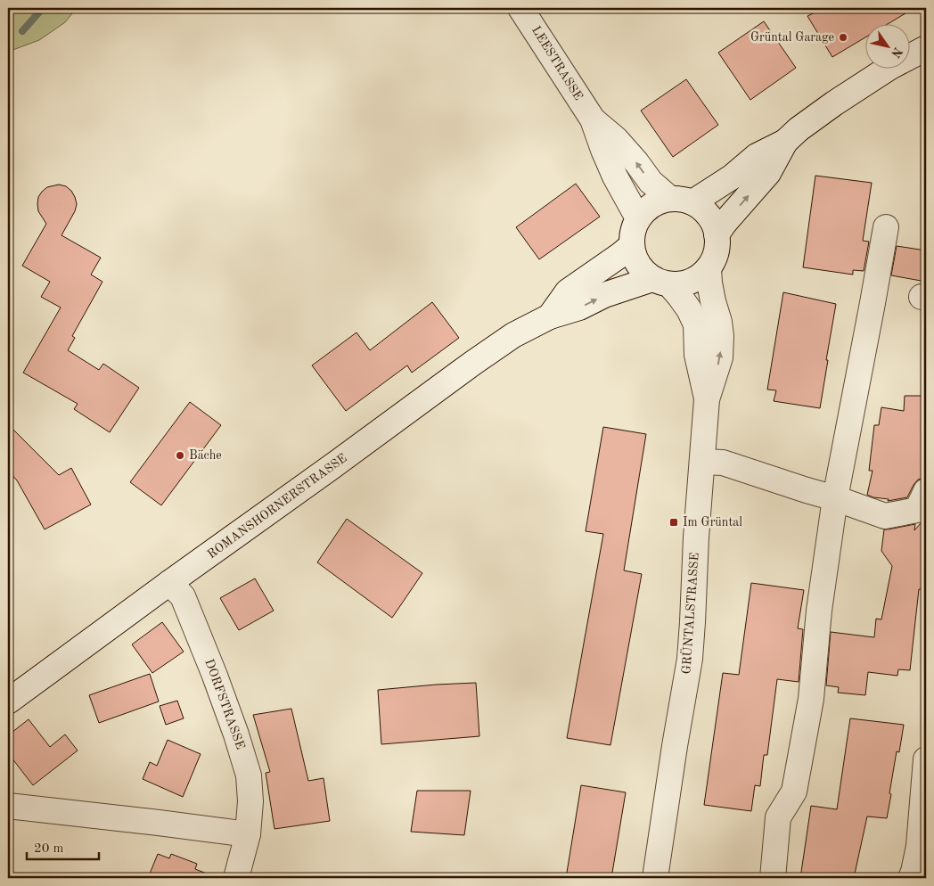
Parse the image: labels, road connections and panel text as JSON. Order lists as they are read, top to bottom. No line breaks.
{"streets":{"street":["LEESTRASSE","ROMANSHORNERSTRASSE","GRÜNTALSTRASSE","DORFSTRASSE"]},"crossings":[["LEESTRASSE","ROMANSHORNERSTRASSE"],["LEESTRASSE","GRÜNTALSTRASSE"],["ROMANSHORNERSTRASSE","GRÜNTALSTRASSE"],["ROMANSHORNERSTRASSE","DORFSTRASSE"]],"places":{"other":["Grüntal Garage","Bäche"],"transit":["Im Grüntal"]},"scale_bar":"20 m","north":"bottom right"}
